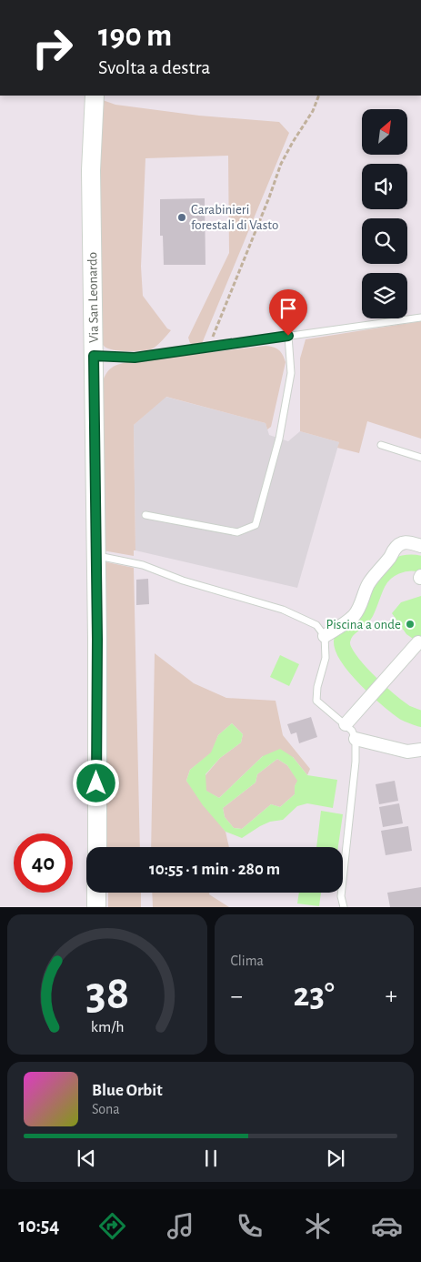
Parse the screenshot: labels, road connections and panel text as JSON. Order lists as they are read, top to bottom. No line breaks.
{"streets":{"street":["Via San Leonardo"]},"places":["Carabinieri forestali di Vasto","Piscina a onde"],"north":"top right","page":{"turn":["190 m","Svolta a destra"],"limit":"40","trip":"10:55 · 1 min · 280 m","tile":"Clima","heat":["−","23°","+"],"song":["Blue Orbit","Sona"],"tabs":"10:54","gauge":["38","km/h"]}}
